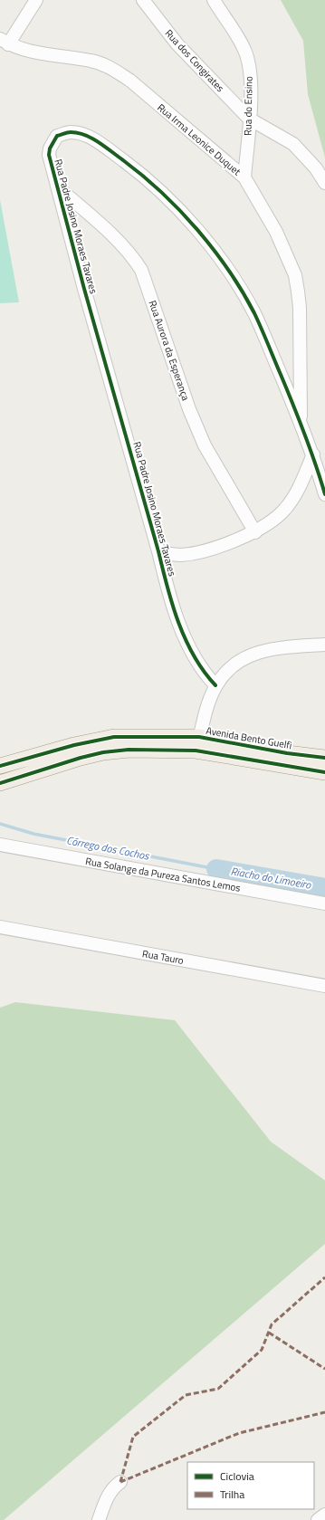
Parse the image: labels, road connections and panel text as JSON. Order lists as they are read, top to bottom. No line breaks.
{"streets":{"main road":["Avenida Bento Guelfi"],"street":["Rua dos Congirates","Rua do Ensino","Rua Irma Leonice Duquet","Rua Padre Josino Moraes Tavares","Rua Aurora da Esperança","Rua Solange da Pureza Santos Lemos","Rua Tauro"]},"crossings":[["Rua dos Congirates","Rua do Ensino"],["Rua do Ensino","Rua Irma Leonice Duquet"],["Rua Irma Leonice Duquet","Rua Padre Josino Moraes Tavares"],["Rua Padre Josino Moraes Tavares","Rua Aurora da Esperança"]],"water":["Córrego dos Cochos","Riacho do Limoeiro"],"legend":["Ciclovia","Trilha"]}
